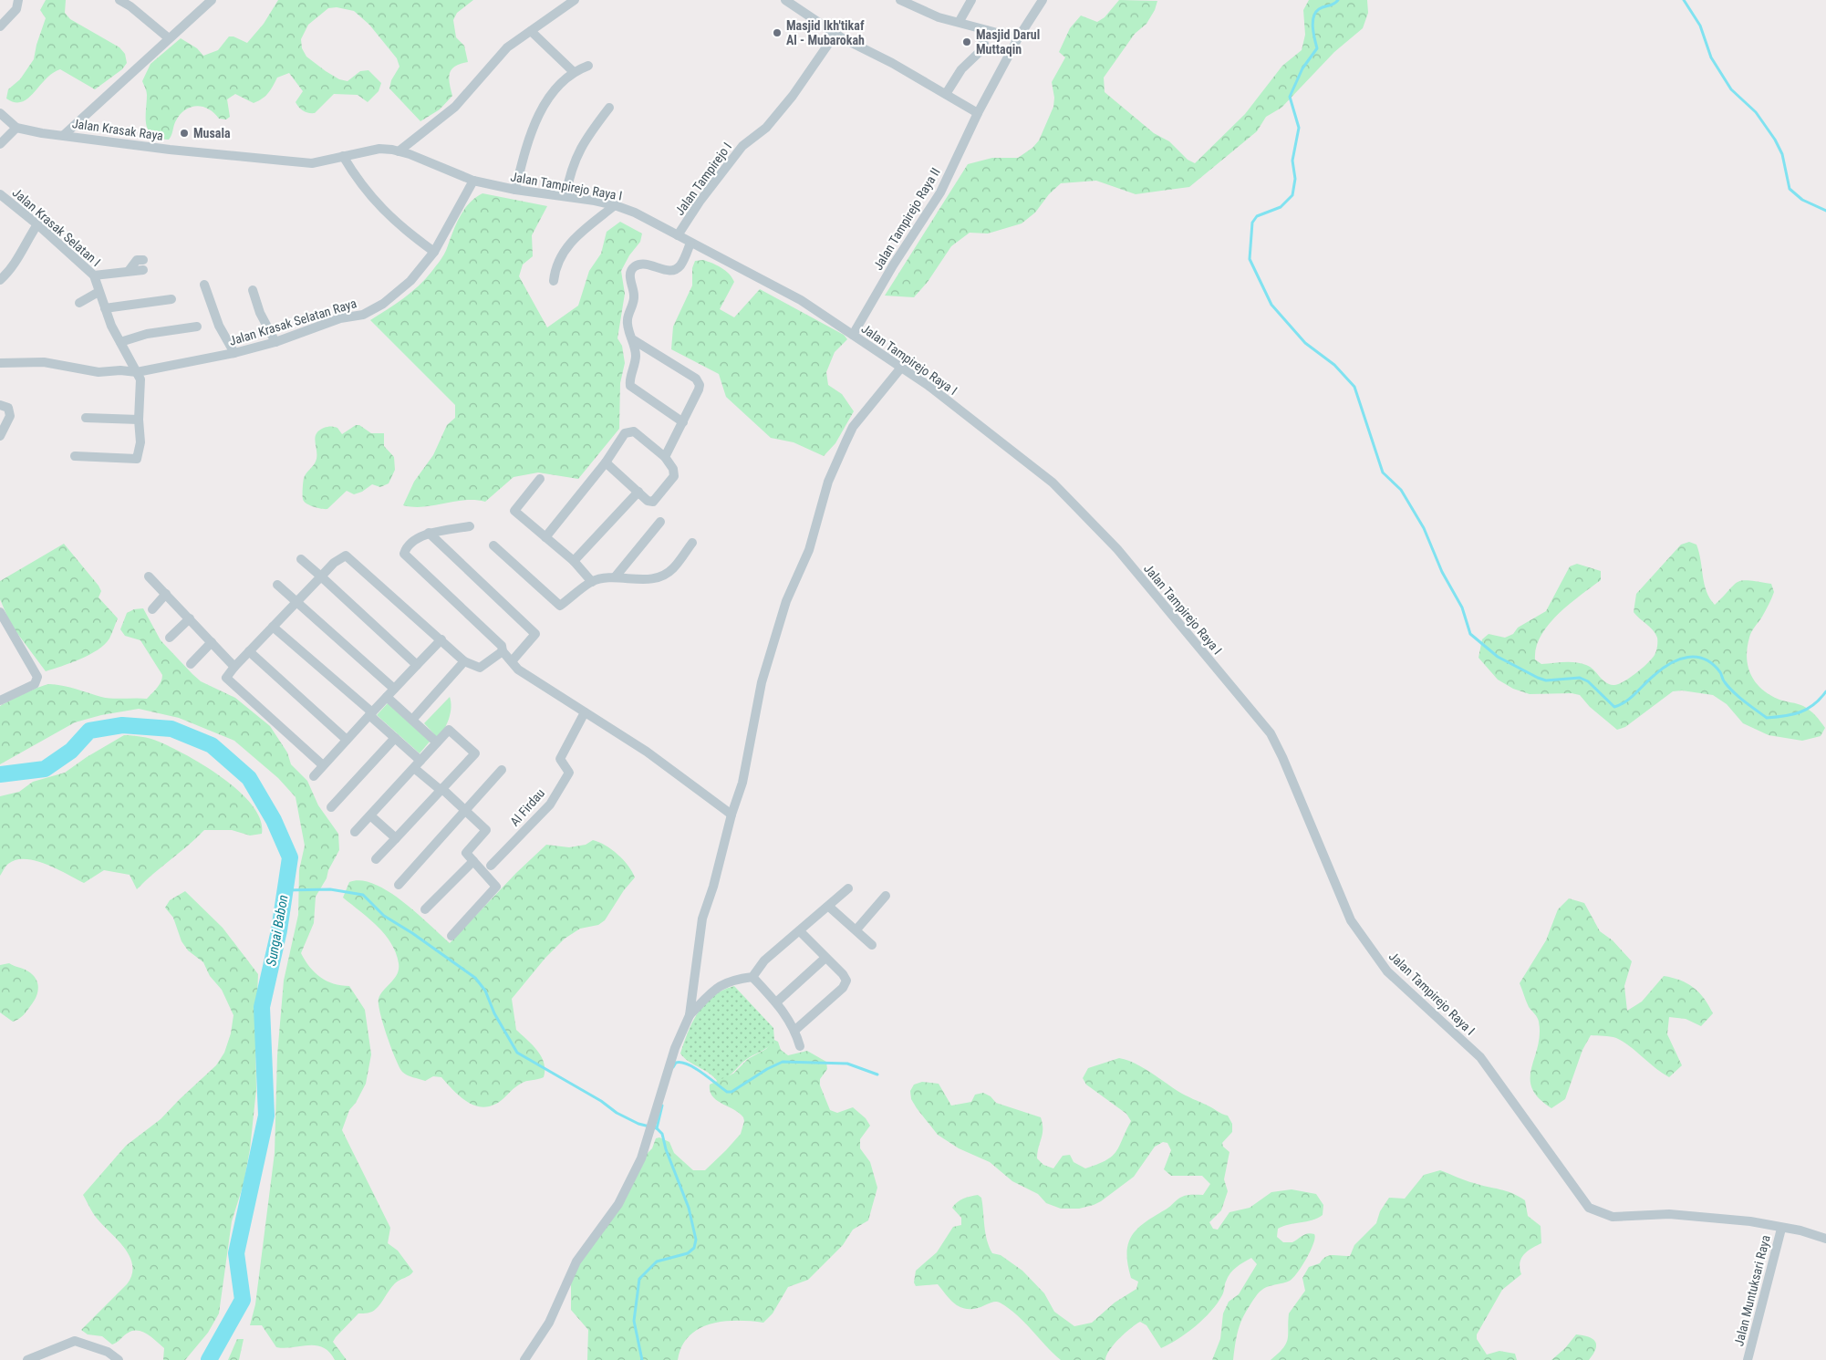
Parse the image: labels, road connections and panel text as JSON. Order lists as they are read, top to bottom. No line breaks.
{"streets":{"street":["Jalan Krasak Raya","Jalan Tampirejo I","Jalan Tampirejo Raya I","Jalan Tampirejo Raya II","Jalan Krasak Selatan I","Jalan Krasak Selatan Raya","Al Firdau","Jalan Muntuksari Raya"]},"crossings":[["Jalan Krasak Raya","Jalan Tampirejo Raya I"],["Jalan Tampirejo I","Jalan Tampirejo Raya I"],["Jalan Tampirejo Raya I","Jalan Tampirejo Raya II"],["Jalan Tampirejo Raya I","Jalan Krasak Selatan Raya"],["Jalan Tampirejo Raya I","Jalan Muntuksari Raya"],["Jalan Krasak Selatan I","Jalan Krasak Selatan Raya"]],"water":["Sungai Babon"],"places":["Masjid Ikh'tikaf Al - Mubarokah","Masjid Darul Muttaqin","Musala"]}
